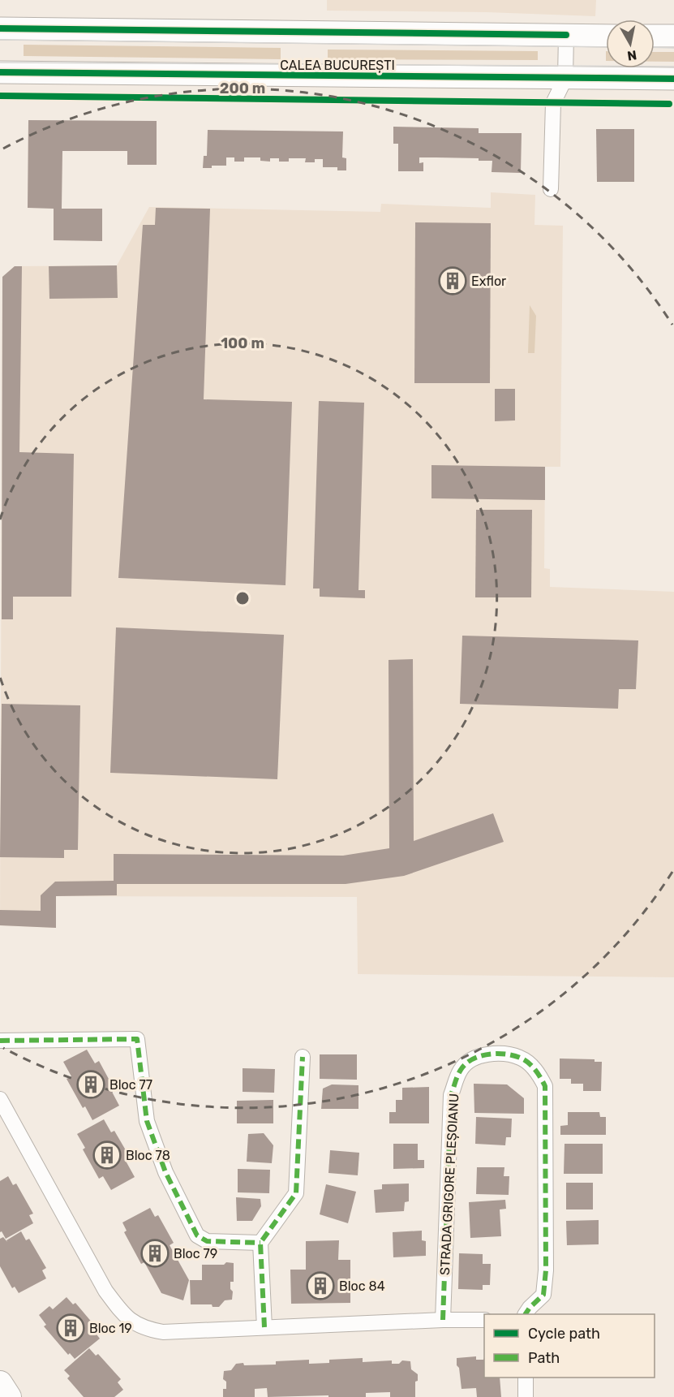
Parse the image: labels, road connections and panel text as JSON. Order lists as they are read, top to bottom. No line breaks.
{"streets":{"main road":["CALEA BUCUREȘTI"],"street":["STRADA GRIGORE PLEȘOIANU"]},"places":{"building":["Exflor","Bloc 77","Bloc 78","Bloc 79","Bloc 84","Bloc 19"]},"legend":["Cycle path","Path"],"north":"bottom","rings":["200 m","100 m"]}
